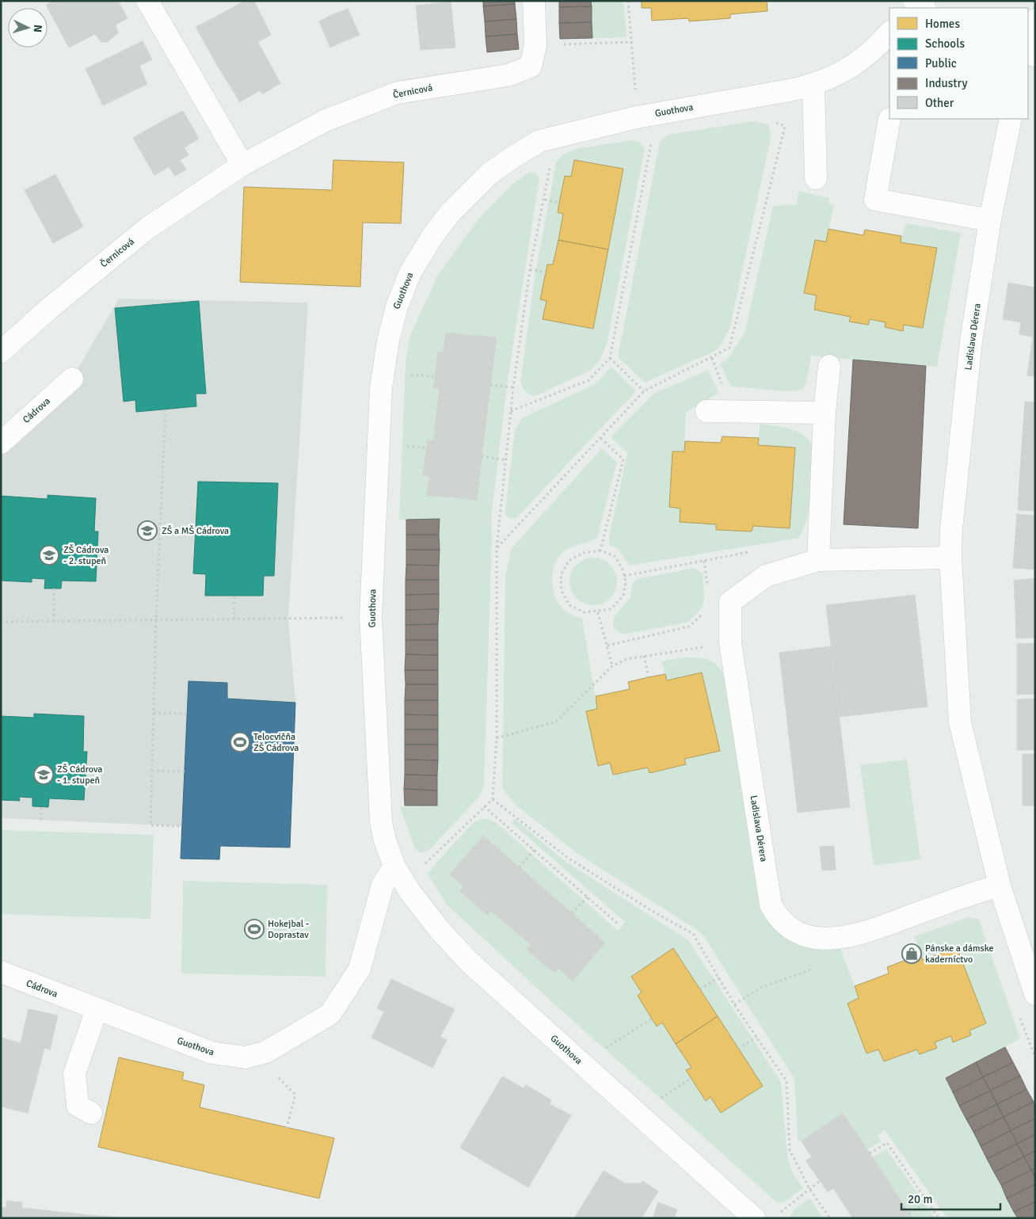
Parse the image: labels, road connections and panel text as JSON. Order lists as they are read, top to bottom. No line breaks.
{"streets":{"street":["Černicová","Guothova","Ladislava Dérera","Cádrova"]},"crossings":[["Guothova","Cádrova"]],"places":{"school or university":["ZŠ a MŠ Cádrova","ZŠ Cádrova - 2. stupeň","ZŠ Cádrova - 1. stupeň"],"sports":["Telocvičňa ZŠ Cádrova","Hokejbal - Doprastav"],"shop":["Pánske a dámske kaderníctvo"]},"legend":["Homes","Schools","Public","Industry","Other"],"scale_bar":"20 m","north":"right"}
